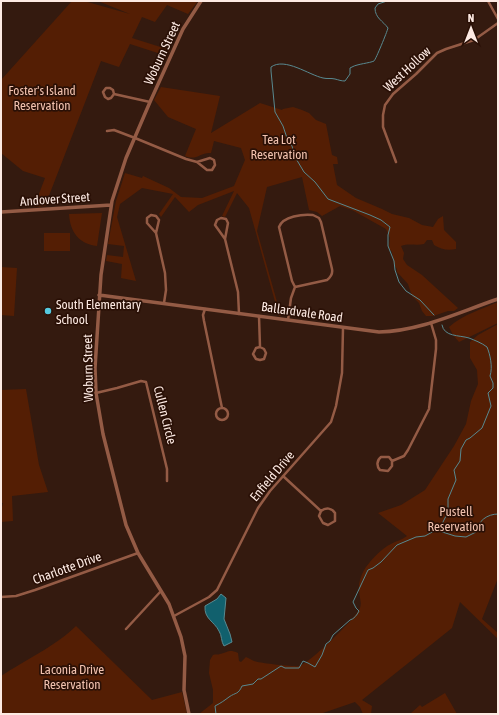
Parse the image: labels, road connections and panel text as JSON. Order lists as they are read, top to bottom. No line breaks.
{"streets":{"street":["Woburn Street","West Hollow","Andover Street","Ballardvale Road","Cullen Circle","Enfield Drive","Charlotte Drive"]},"crossings":[["Woburn Street","Andover Street"],["Woburn Street","Ballardvale Road"],["Woburn Street","Cullen Circle"],["Woburn Street","Enfield Drive"],["Woburn Street","Charlotte Drive"],["Ballardvale Road","Enfield Drive"]],"parks":["Foster's Island Reservation","Tea Lot Reservation","Pustell Reservation","Laconia Drive Reservation"],"places":["South Elementary School"],"north":"top"}
